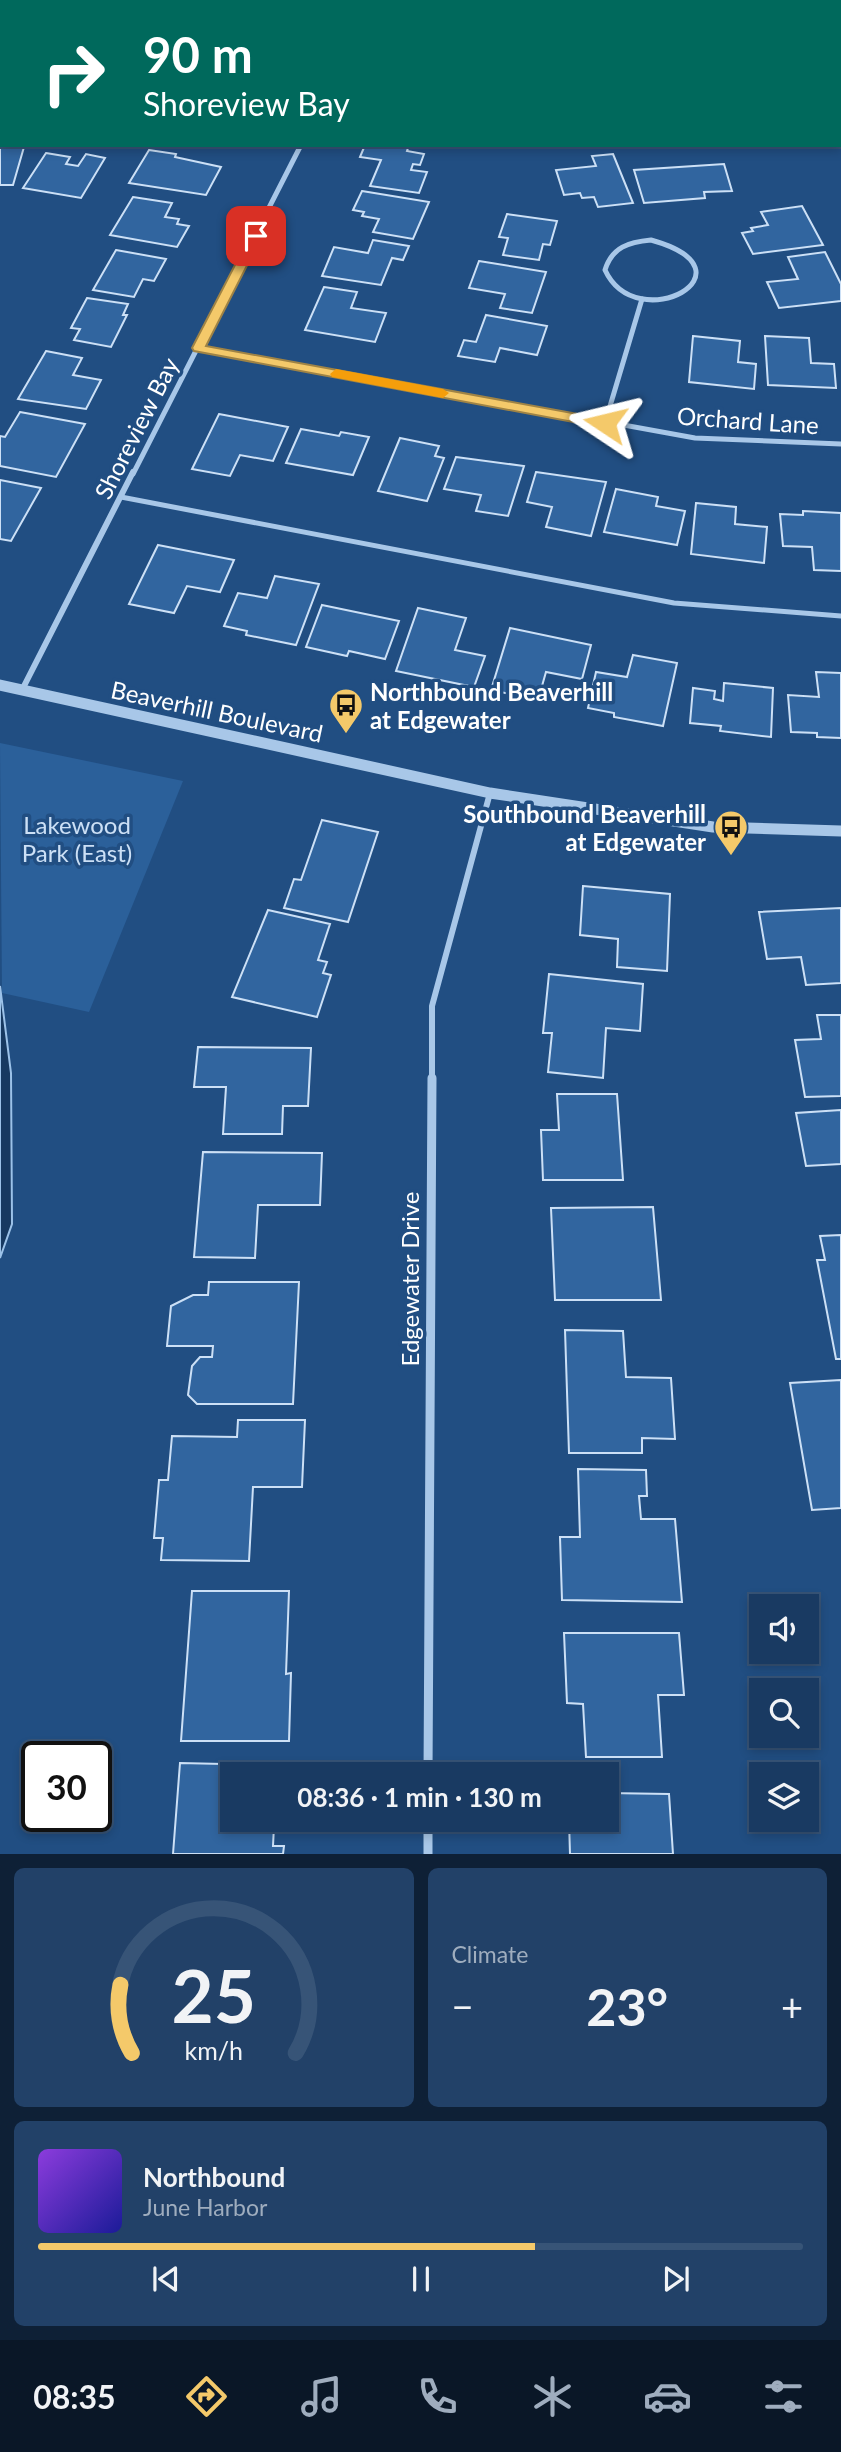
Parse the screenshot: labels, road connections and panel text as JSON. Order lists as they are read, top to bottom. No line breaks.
{"streets":{"street":["Orchard Lane","Shoreview Bay","Beaverhill Boulevard","Edgewater Drive"]},"crossings":[["Orchard Lane","Shoreview Bay"],["Shoreview Bay","Beaverhill Boulevard"],["Beaverhill Boulevard","Edgewater Drive"]],"parks":["Lakewood Park (East)"],"places":{"bus stop":["Northbound Beaverhill at Edgewater","Southbound Beaverhill at Edgewater"]},"page":{"turn":["90 m","Shoreview Bay"],"limit":"30","trip":"08:36 · 1 min · 130 m","tile":"Climate","heat":["−","23°","+"],"song":["Northbound","June Harbor"],"tabs":"08:35","gauge":["25","km/h"]}}
